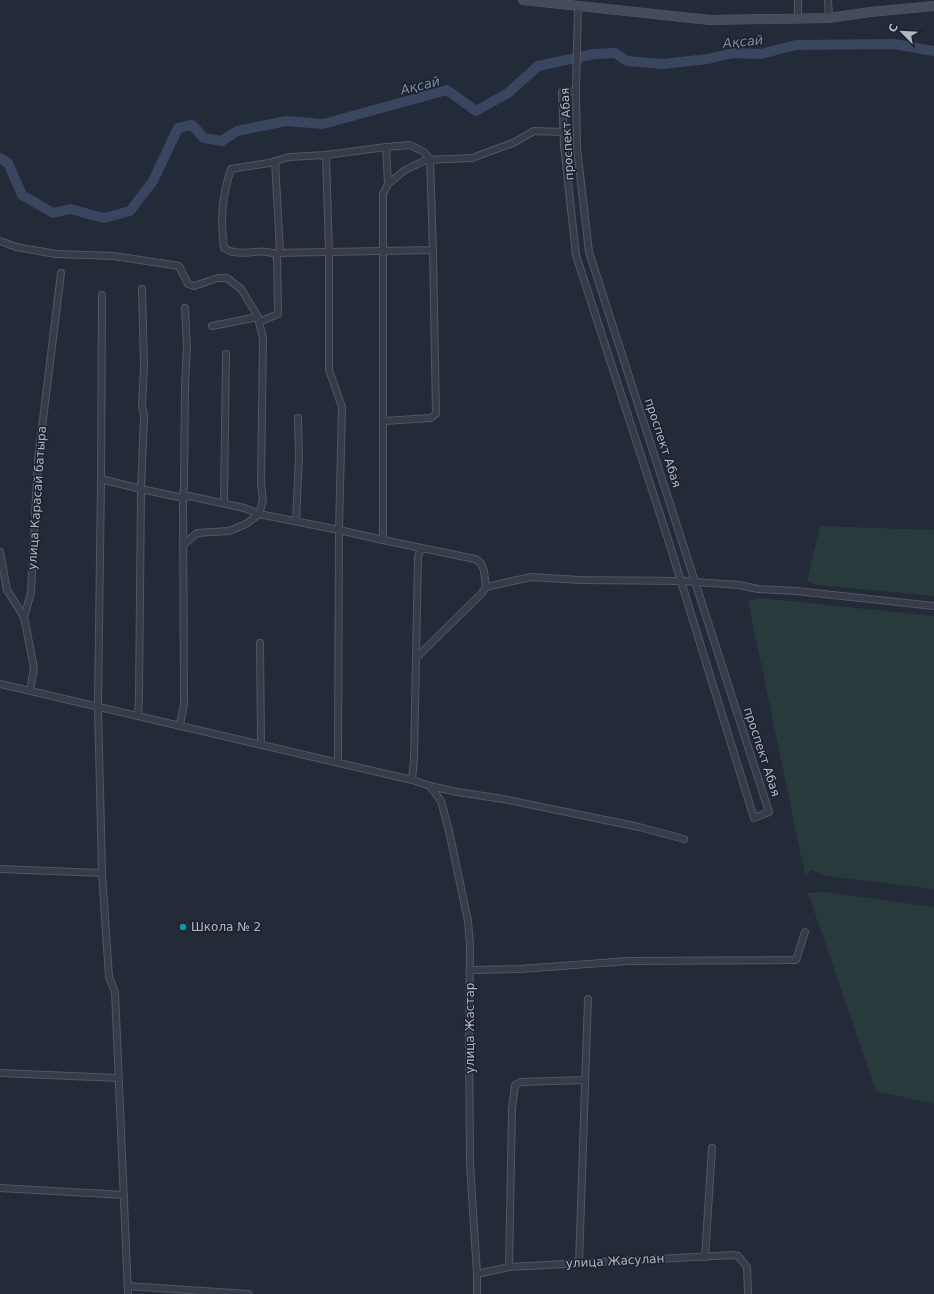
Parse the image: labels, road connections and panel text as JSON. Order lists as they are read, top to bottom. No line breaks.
{"streets":{"street":["проспект Абая","улица Карасай батыра","улица Жастар","улица Жасулан"]},"crossings":[["улица Жастар","улица Жасулан"]],"water":["Ақсай"],"places":["Школа № 2"],"north":"top left"}
